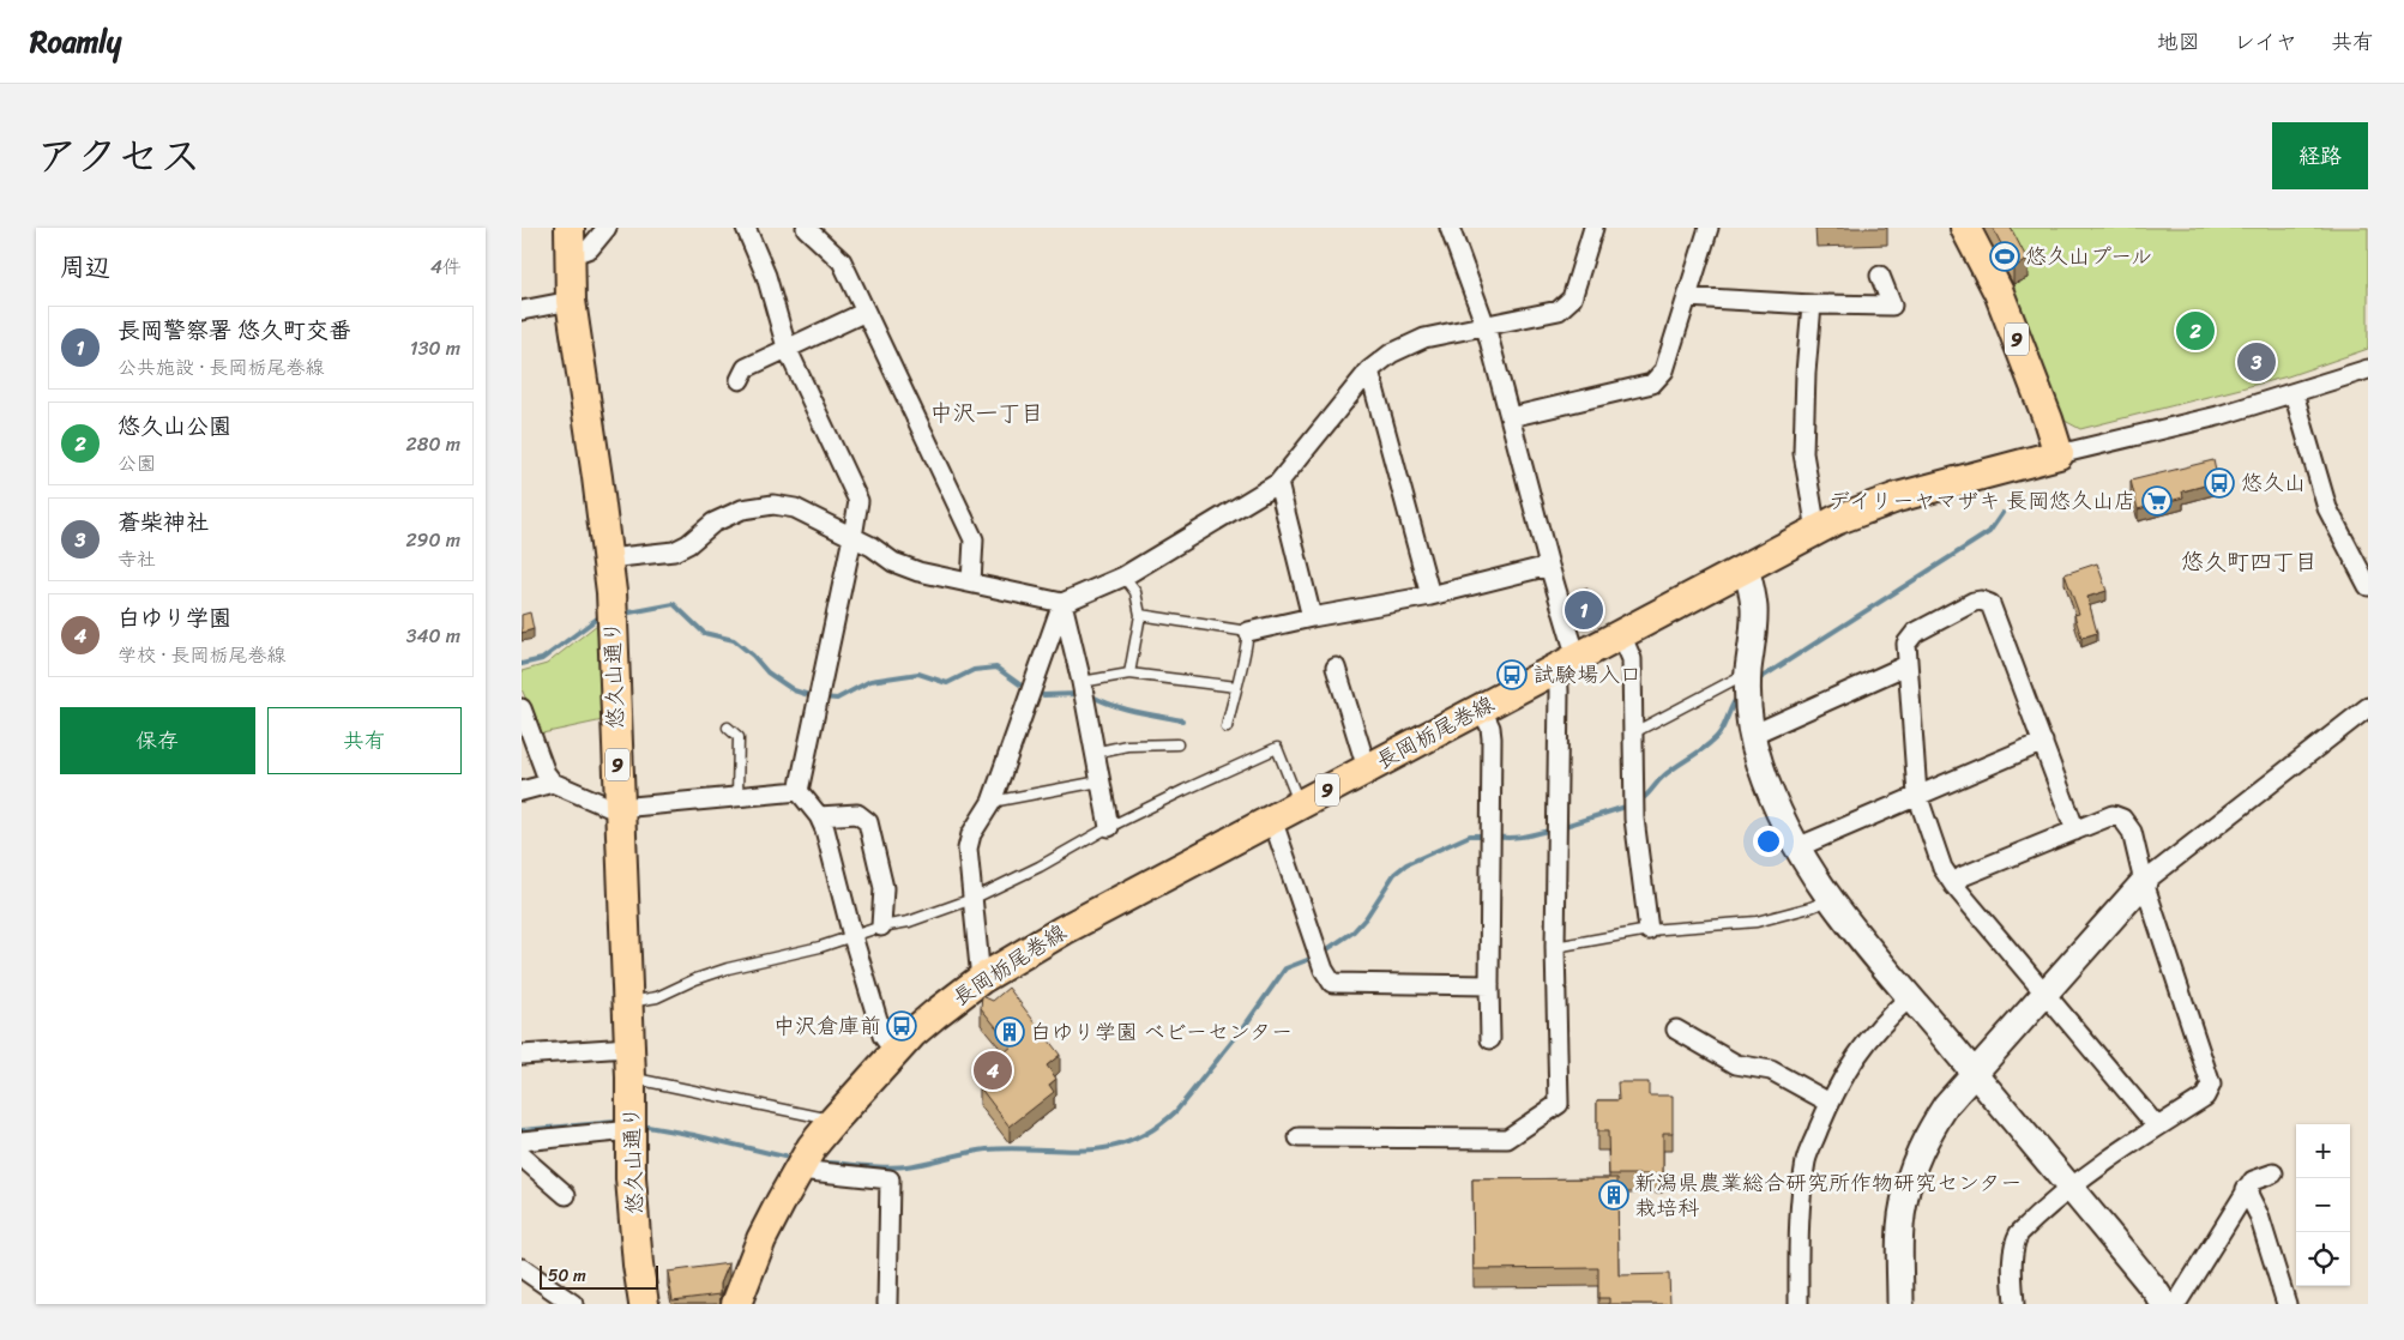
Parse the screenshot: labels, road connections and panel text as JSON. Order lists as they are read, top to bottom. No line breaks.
{"streets":{"main road":["9","悠久山通り","長岡栃尾巻線"]},"crossings":[["9","長岡栃尾巻線"]],"districts":["中沢一丁目","悠久町四丁目"],"places":{"sports":["悠久山プール"],"bus stop":["悠久山","試験場入口","中沢倉庫前"],"supermarket":["デイリーヤマザキ 長岡悠久山店"],"building":["白ゆり学園 ベビーセンター","新潟県農業総合研究所作物研究センター 栽培科"]},"scale_bar":"50 m","page":{"header":"Roamly","nav":["地図","レイヤ","共有"],"title":"アクセス","buttons":["経路",["保存","共有"]],"heading":["周辺","4件"],"list":[{"mark":"1","name":"長岡警察署 悠久町交番","note":"公共施設 · 長岡栃尾巻線","value":"130 m"},{"mark":"2","name":"悠久山公園","note":"公園","value":"280 m"},{"mark":"3","name":"蒼柴神社","note":"寺社","value":"290 m"},{"mark":"4","name":"白ゆり学園","note":"学校 · 長岡栃尾巻線","value":"340 m"}],"pins":["2","3","1","4"],"map_buttons":["+","−"],"scale":"50 m"}}
